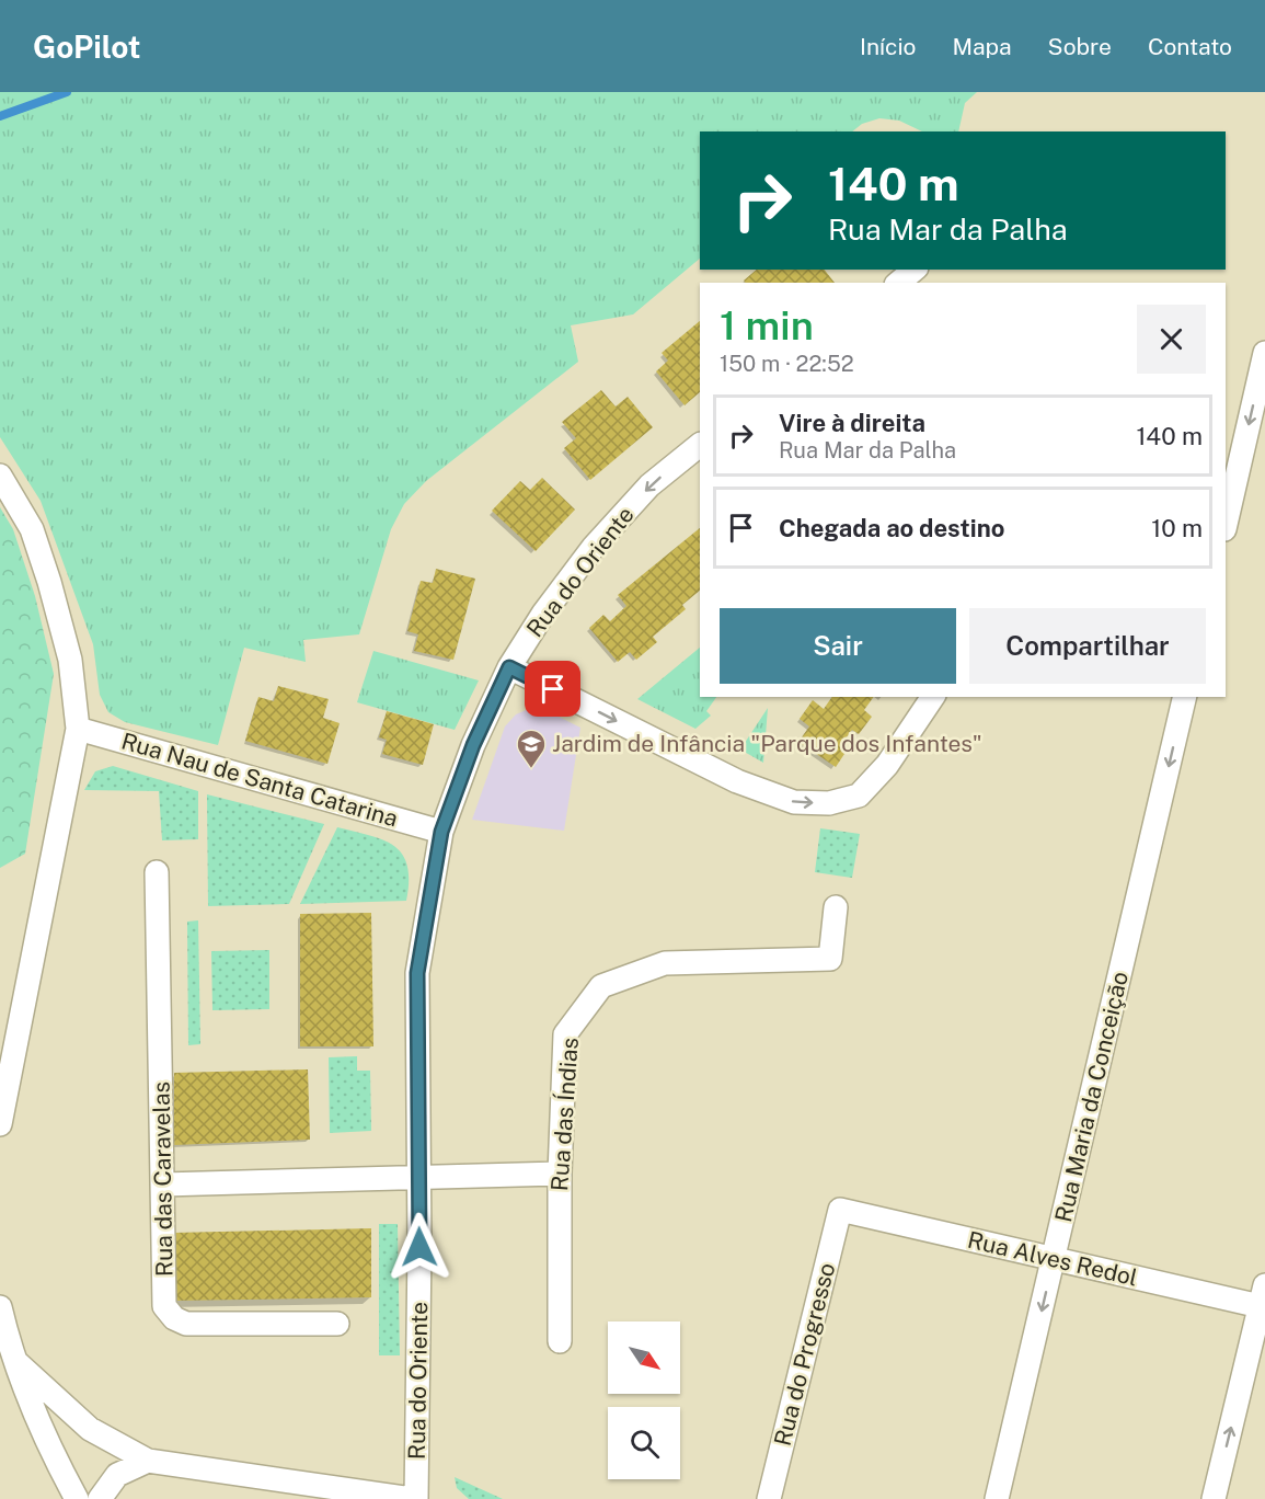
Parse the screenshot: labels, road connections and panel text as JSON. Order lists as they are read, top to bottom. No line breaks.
{"streets":{"street":["Rua do Oriente","Rua Nau de Santa Catarina","Rua Maria da Conceição","Rua das Índias","Rua das Caravelas","Rua Alves Redol","Rua do Progresso"]},"crossings":[["Rua do Oriente","Rua Nau de Santa Catarina"],["Rua Maria da Conceição","Rua Alves Redol"],["Rua Alves Redol","Rua do Progresso"]],"one_way":["Rua Maria da Conceição"],"places":{"school or university":["Jardim de Infância \"Parque dos Infantes\""]},"north":"bottom right","page":{"header":"GoPilot","nav":["Início","Mapa","Sobre","Contato"],"turn":["140 m","Rua Mar da Palha"],"heading":["1 min","150 m · 22:52"],"list":[{"name":"Vire à direita","note":"Rua Mar da Palha","value":"140 m"},{"name":"Chegada ao destino","value":"10 m"}],"buttons":["Sair","Compartilhar"]}}
